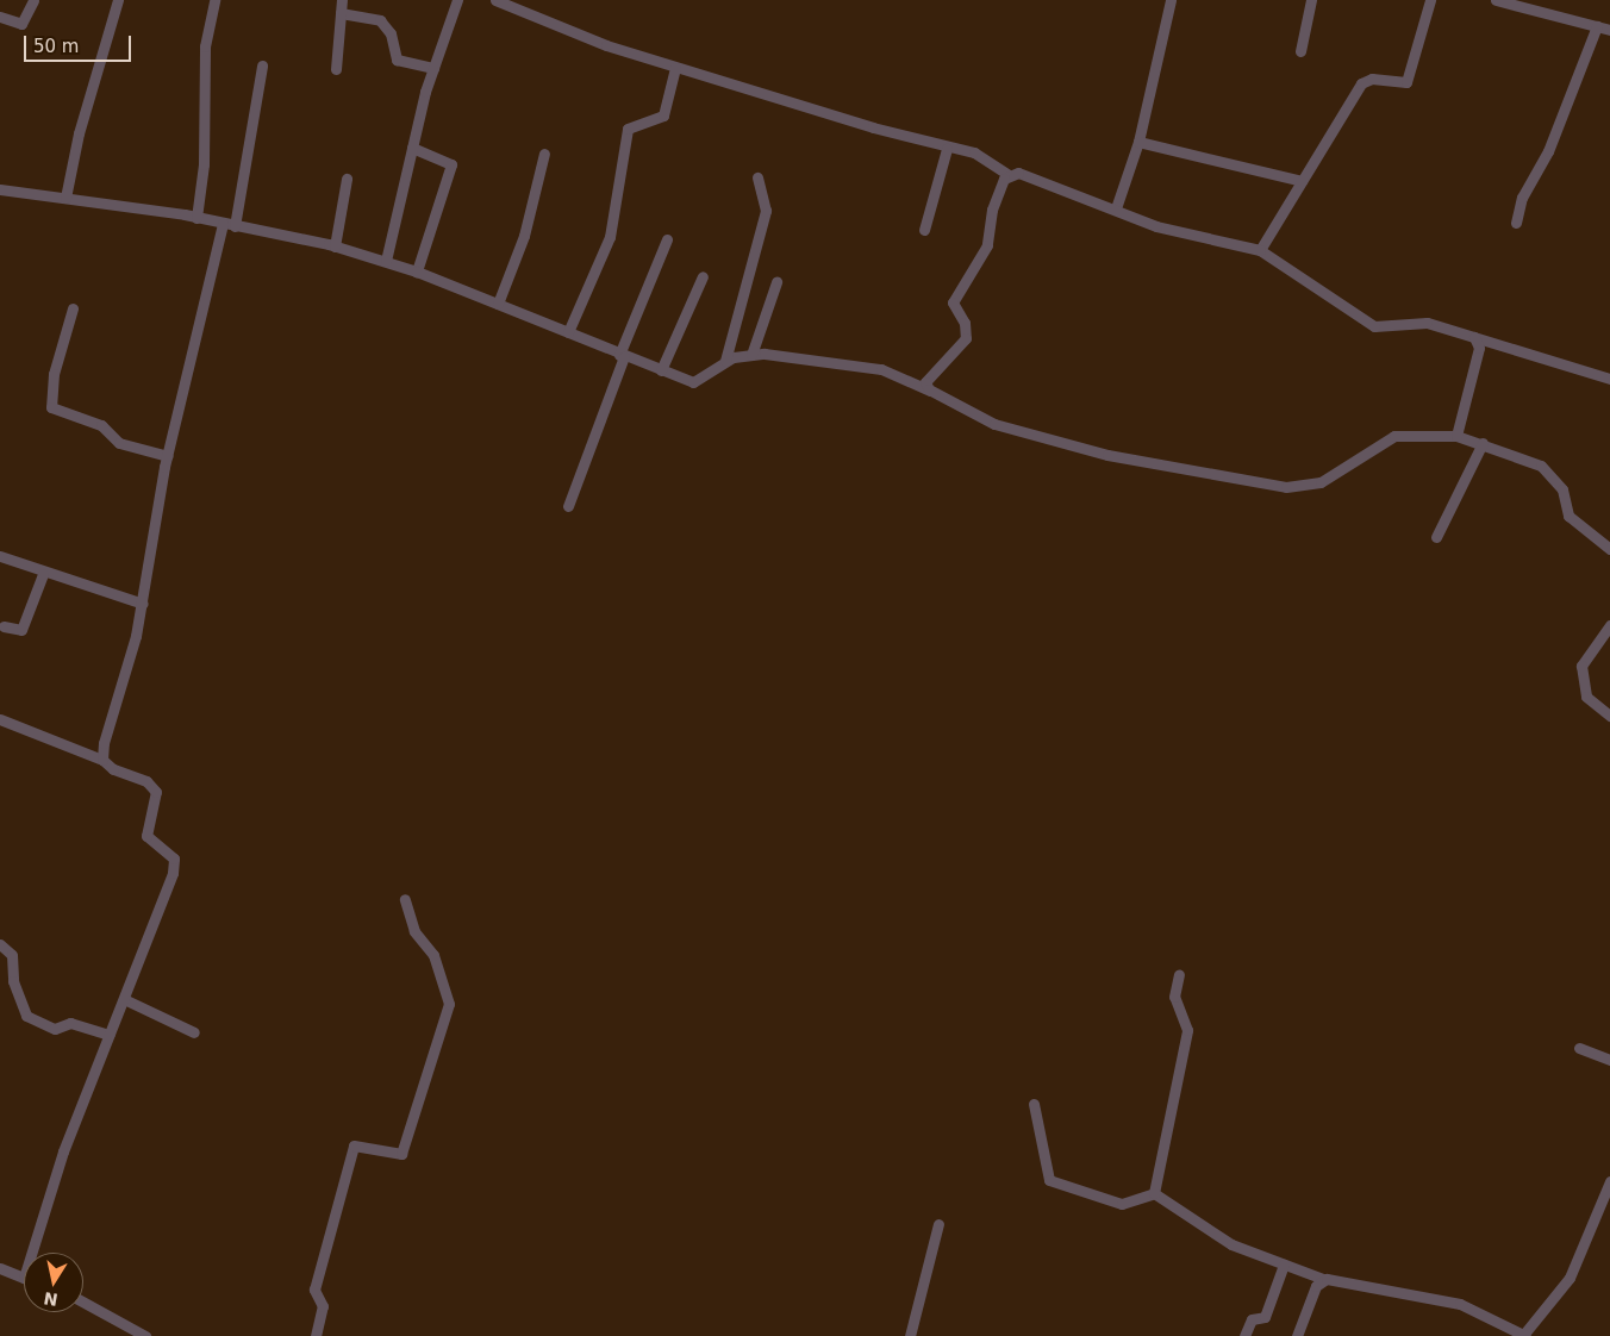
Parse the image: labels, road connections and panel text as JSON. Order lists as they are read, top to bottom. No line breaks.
{"scale_bar":"50 m","north":"bottom"}
